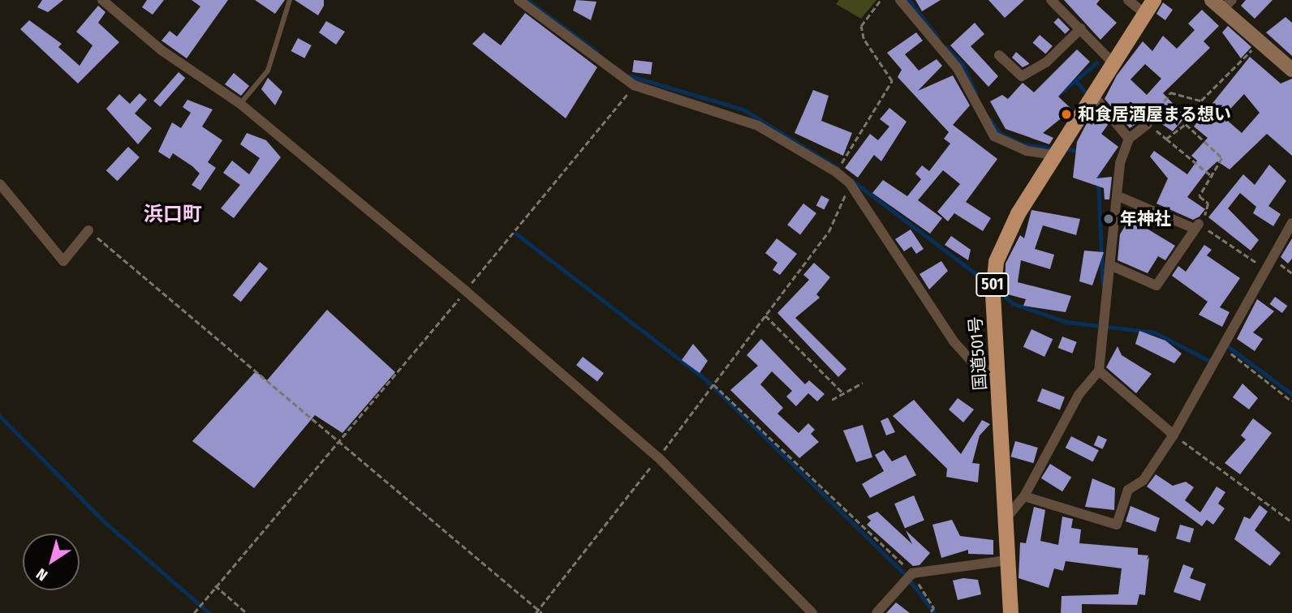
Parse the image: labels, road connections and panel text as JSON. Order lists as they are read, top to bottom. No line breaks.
{"streets":{"highway":["501","国道501号"]},"districts":["浜口町"],"places":["和食居酒屋まる想い","年神社"],"north":"bottom left"}
